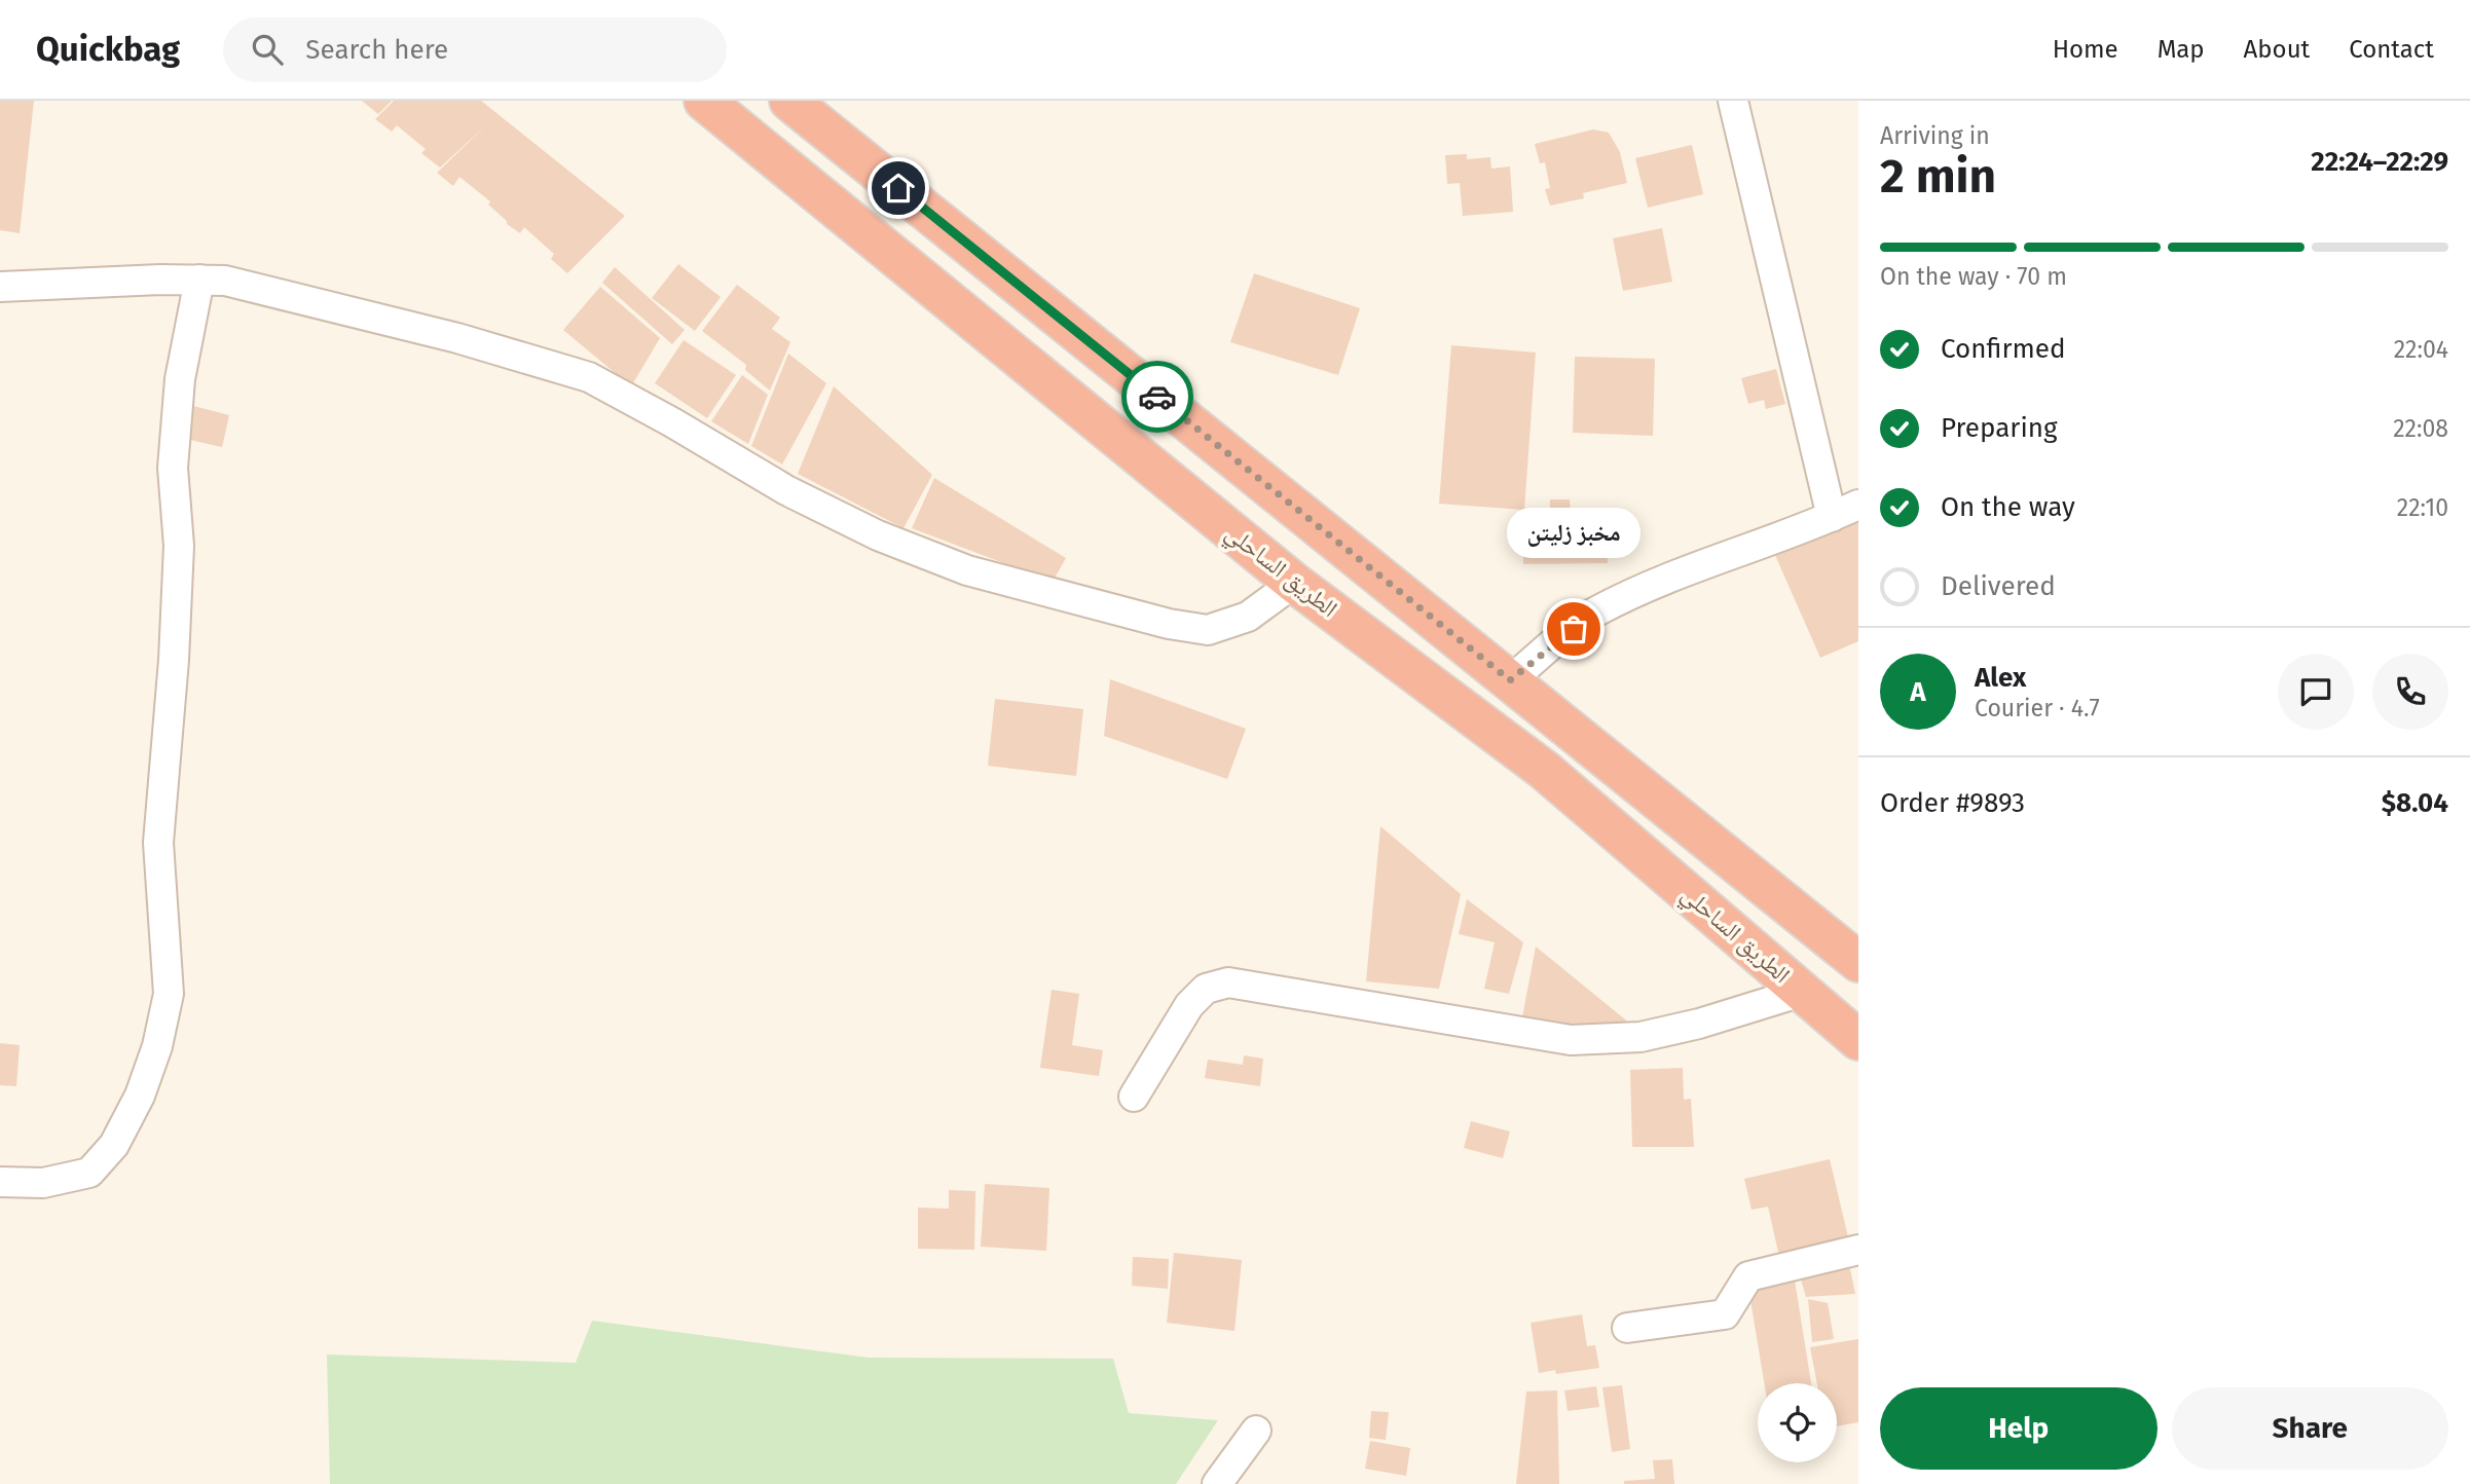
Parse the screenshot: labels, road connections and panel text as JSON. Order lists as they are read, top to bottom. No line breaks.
{"streets":{"highway":["الطريق الساحلي"]},"places":["مخبز زليتن"],"page":{"header":"Quickbag","search":"Search here","nav":["Home","Map","About","Contact"],"heading":["2 min","Arriving in","22:24–22:29"],"panel":["Alex","Courier · 4.7","Order #9893","$8.04"],"bar":"On the way · 70 m","list":[["Confirmed","22:04"],["Preparing","22:08"],["On the way","22:10"],"Delivered"],"bubble":"مخبز زليتن","round":"A","buttons":["Help","Share"]}}
